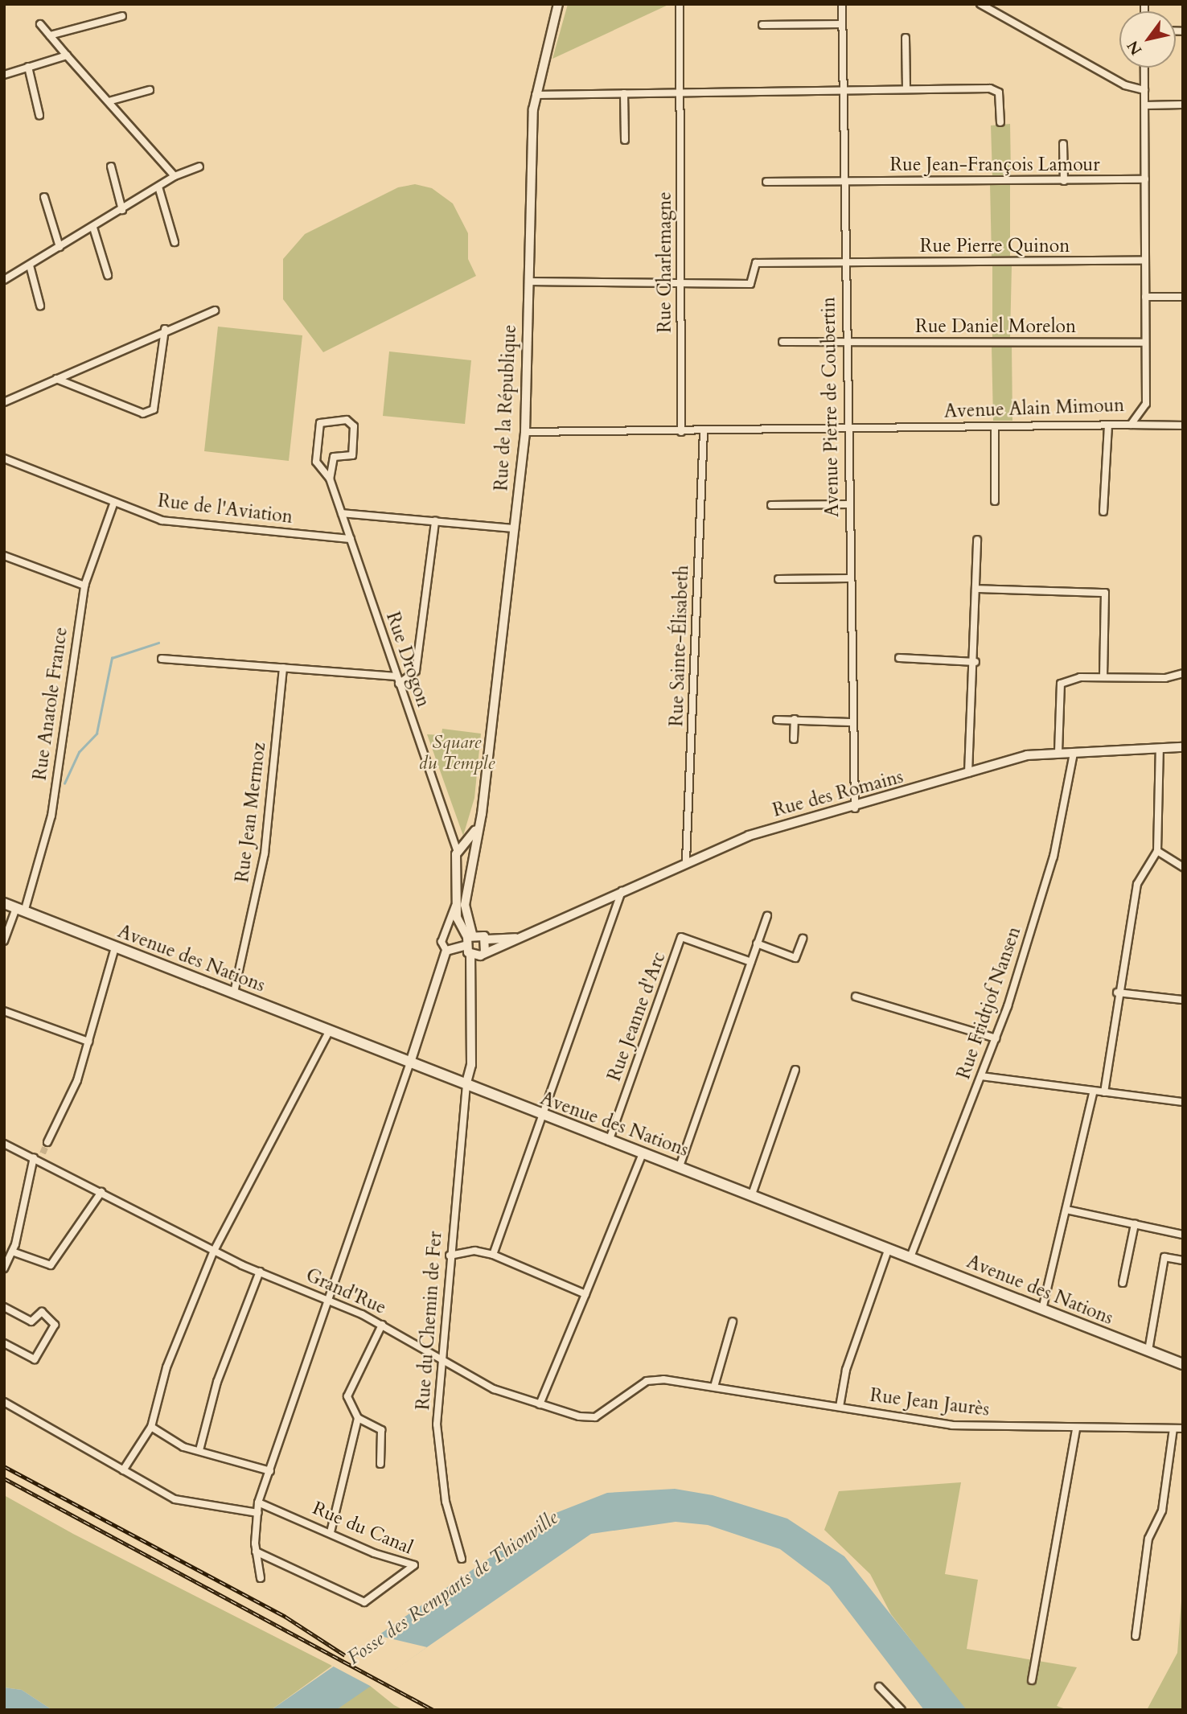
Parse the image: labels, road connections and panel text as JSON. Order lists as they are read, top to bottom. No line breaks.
{"streets":{"main road":["Avenue des Nations"],"street":["Rue Jean-François Lamour","Rue Pierre Quinon","Rue Charlemagne","Rue Daniel Morelon","Avenue Pierre de Coubertin","Rue de la République","Avenue Alain Mimoun","Rue de l'Aviation","Rue Sainte-Élisabeth","Rue Drogon","Rue Anatole France","Rue des Romains","Rue Jean Mermoz","Rue Fridtjof Nansen","Rue Jeanne d'Arc","Grand'Rue","Rue du Chemin de Fer","Rue Jean Jaurès","Rue du Canal"]},"crossings":[["Rue Jean-François Lamour","Avenue Pierre de Coubertin"],["Rue Jean-François Lamour","Avenue Alain Mimoun"],["Rue Pierre Quinon","Rue Charlemagne"],["Rue Pierre Quinon","Avenue Pierre de Coubertin"],["Rue Pierre Quinon","Avenue Alain Mimoun"],["Rue Charlemagne","Avenue Alain Mimoun"],["Rue Daniel Morelon","Avenue Pierre de Coubertin"],["Rue Daniel Morelon","Avenue Alain Mimoun"],["Avenue Pierre de Coubertin","Avenue Alain Mimoun"],["Avenue Pierre de Coubertin","Rue des Romains"],["Rue de la République","Avenue Alain Mimoun"],["Rue de la République","Rue Drogon"],["Rue de la République","Rue des Romains"],["Rue de la République","Avenue des Nations"],["Avenue Alain Mimoun","Rue Sainte-Élisabeth"],["Rue de l'Aviation","Rue Drogon"],["Rue de l'Aviation","Rue Anatole France"],["Rue Sainte-Élisabeth","Rue des Romains"],["Rue Anatole France","Avenue des Nations"],["Rue des Romains","Rue Fridtjof Nansen"],["Rue Jean Mermoz","Avenue des Nations"],["Avenue des Nations","Rue Fridtjof Nansen"],["Avenue des Nations","Rue Jeanne d'Arc"],["Avenue des Nations","Rue du Chemin de Fer"],["Grand'Rue","Rue du Chemin de Fer"],["Grand'Rue","Rue Jean Jaurès"]],"water":["Fosse des Remparts de Thionville"],"parks":["Square du Temple"],"north":"bottom left"}
